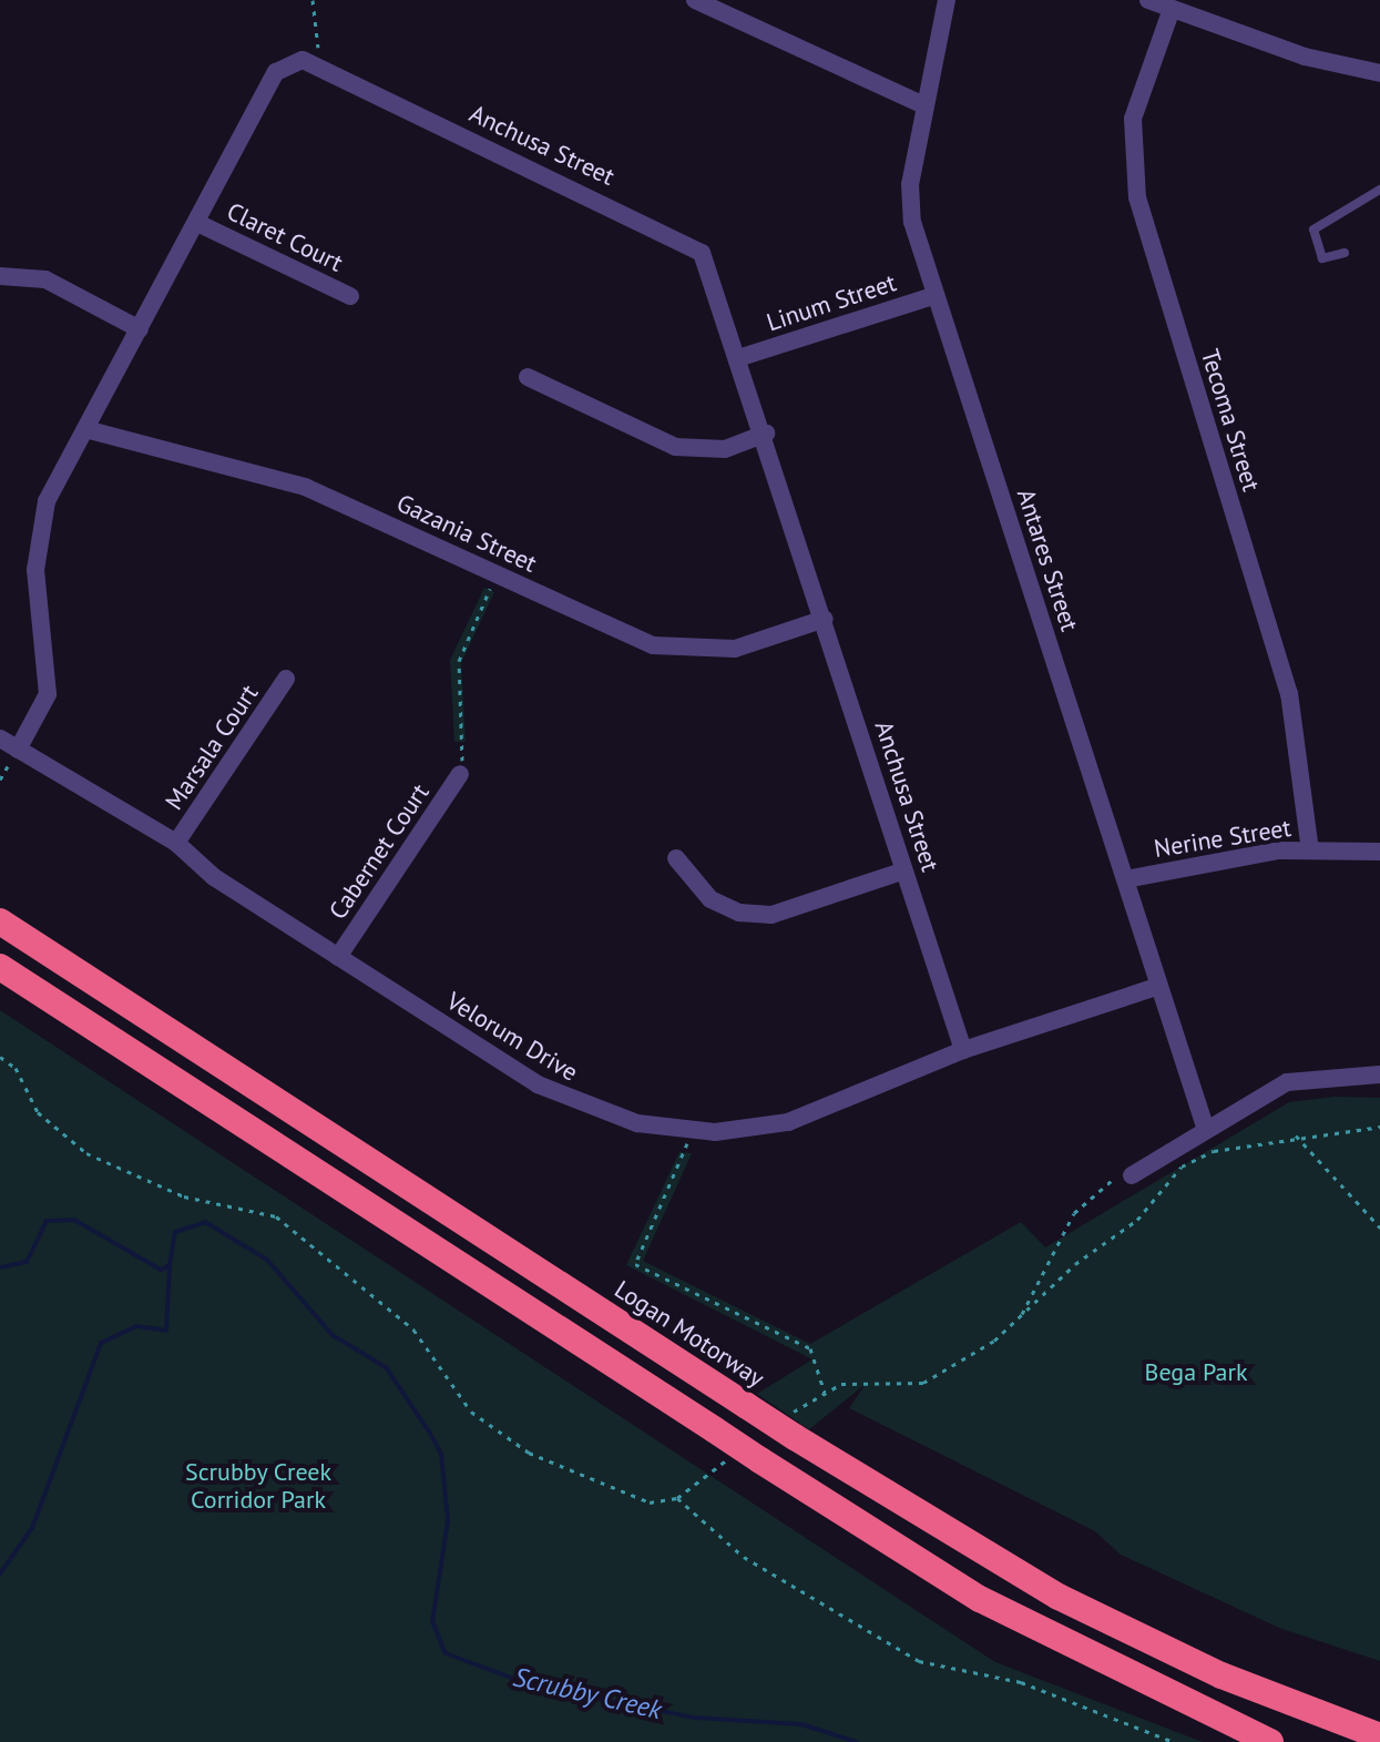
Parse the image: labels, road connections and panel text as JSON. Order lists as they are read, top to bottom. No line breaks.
{"streets":{"highway":["Logan Motorway"],"street":["Anchusa Street","Claret Court","Linum Street","Tecoma Street","Gazania Street","Antares Street","Marsala Court","Nerine Street","Cabernet Court","Velorum Drive"]},"crossings":[["Anchusa Street","Linum Street"],["Anchusa Street","Gazania Street"],["Anchusa Street","Velorum Drive"],["Linum Street","Antares Street"],["Tecoma Street","Nerine Street"],["Antares Street","Nerine Street"],["Antares Street","Velorum Drive"],["Marsala Court","Velorum Drive"],["Cabernet Court","Velorum Drive"]],"water":["Scrubby Creek"],"parks":["Bega Park","Scrubby Creek Corridor Park"]}
